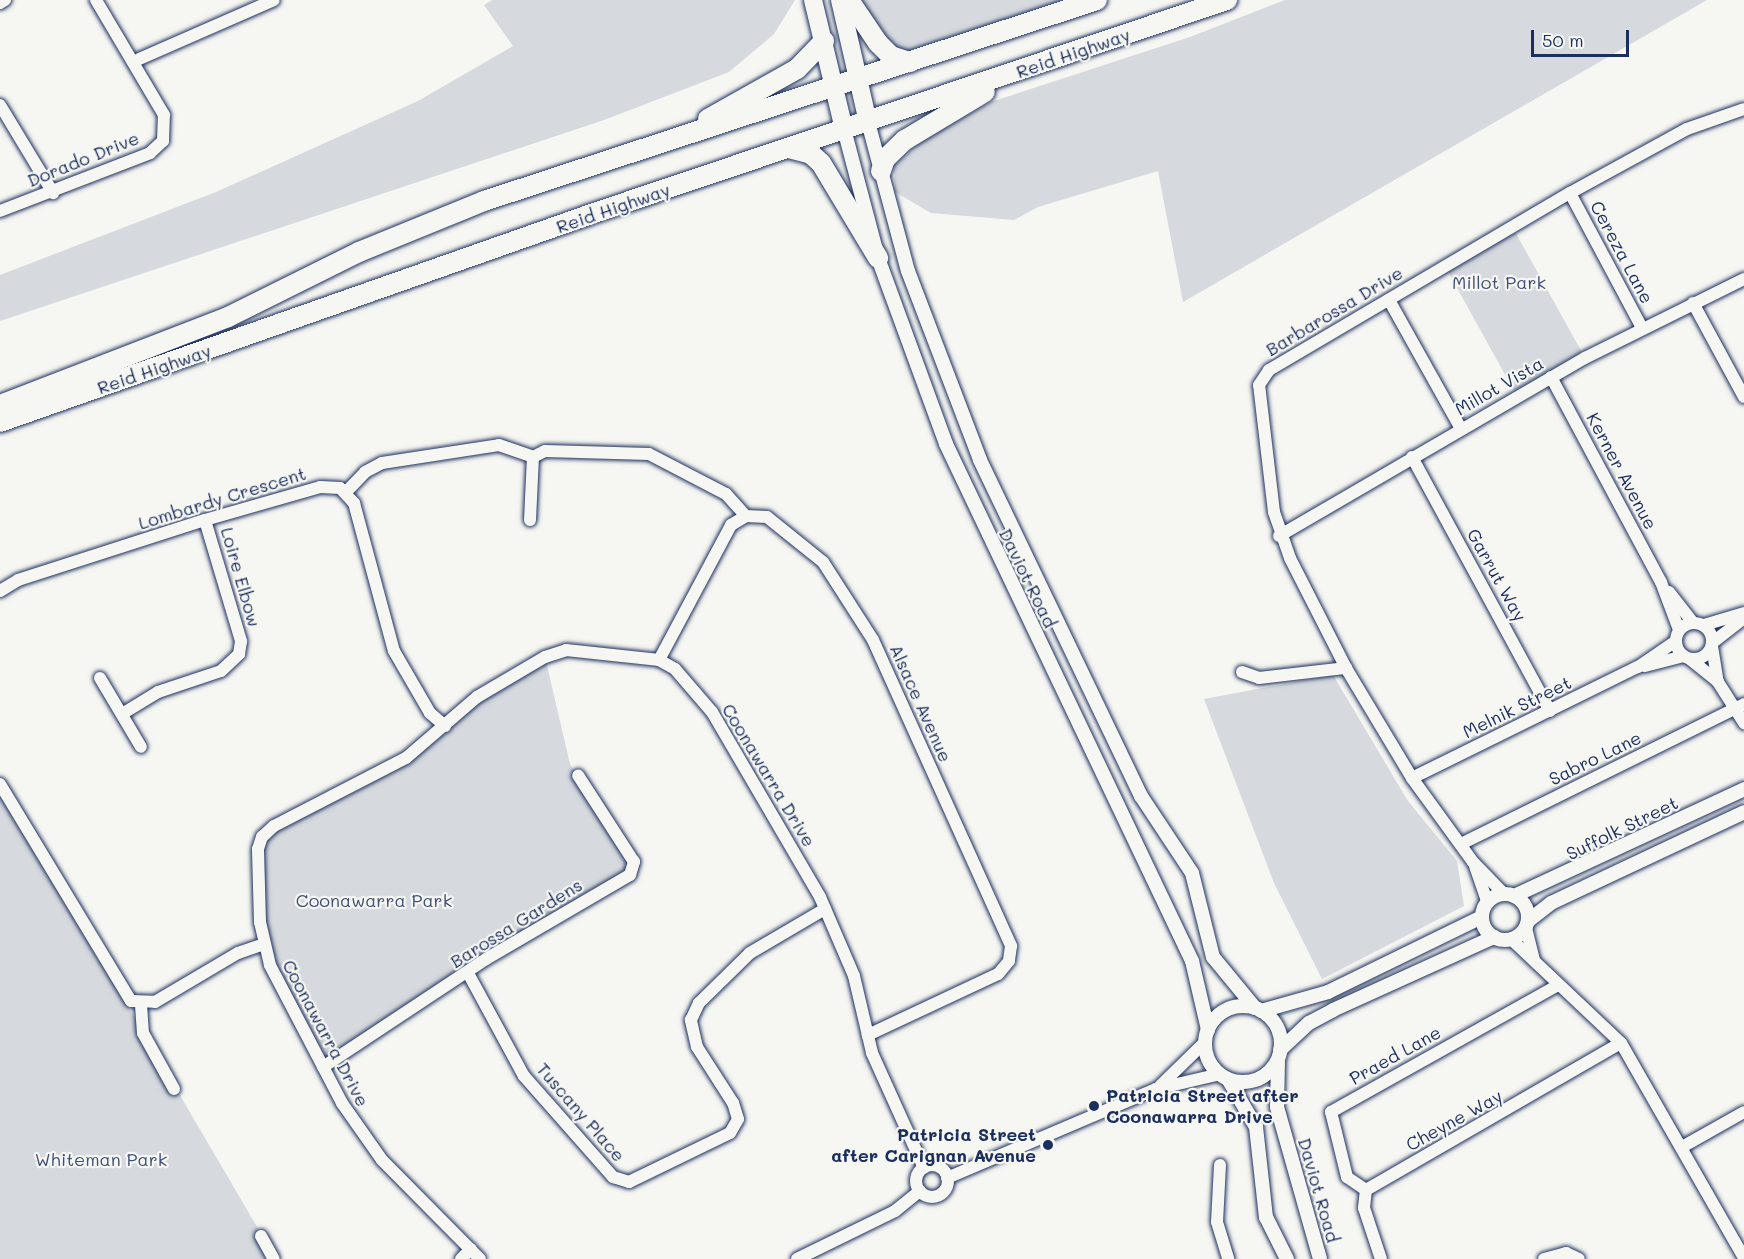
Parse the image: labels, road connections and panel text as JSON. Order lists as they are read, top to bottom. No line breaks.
{"streets":{"highway":["Reid Highway"],"street":["Dorado Drive","Cereza Lane","Barbarossa Drive","Millot Vista","Kerner Avenue","Lombardy Crescent","Garrut Way","Loire Elbow","Daviot Road","Alsace Avenue","Melnik Street","Sabro Lane","Coonawarra Drive","Suffolk Street","Barossa Gardens","Praed Lane","Tuscany Place","Cheyne Way"]},"crossings":[["Reid Highway","Daviot Road"],["Cereza Lane","Barbarossa Drive"],["Cereza Lane","Millot Vista"],["Barbarossa Drive","Millot Vista"],["Barbarossa Drive","Melnik Street"],["Barbarossa Drive","Sabro Lane"],["Barbarossa Drive","Suffolk Street"],["Millot Vista","Kerner Avenue"],["Millot Vista","Garrut Way"],["Kerner Avenue","Melnik Street"],["Lombardy Crescent","Loire Elbow"],["Garrut Way","Melnik Street"],["Alsace Avenue","Coonawarra Drive"],["Coonawarra Drive","Barossa Gardens"],["Coonawarra Drive","Tuscany Place"],["Barossa Gardens","Tuscany Place"],["Praed Lane","Cheyne Way"]],"parks":["Millot Park","Coonawarra Park","Whiteman Park"],"places":["Patricia Street after Coonawarra Drive","Patricia Street after Carignan Avenue"],"scale_bar":"50 m"}
